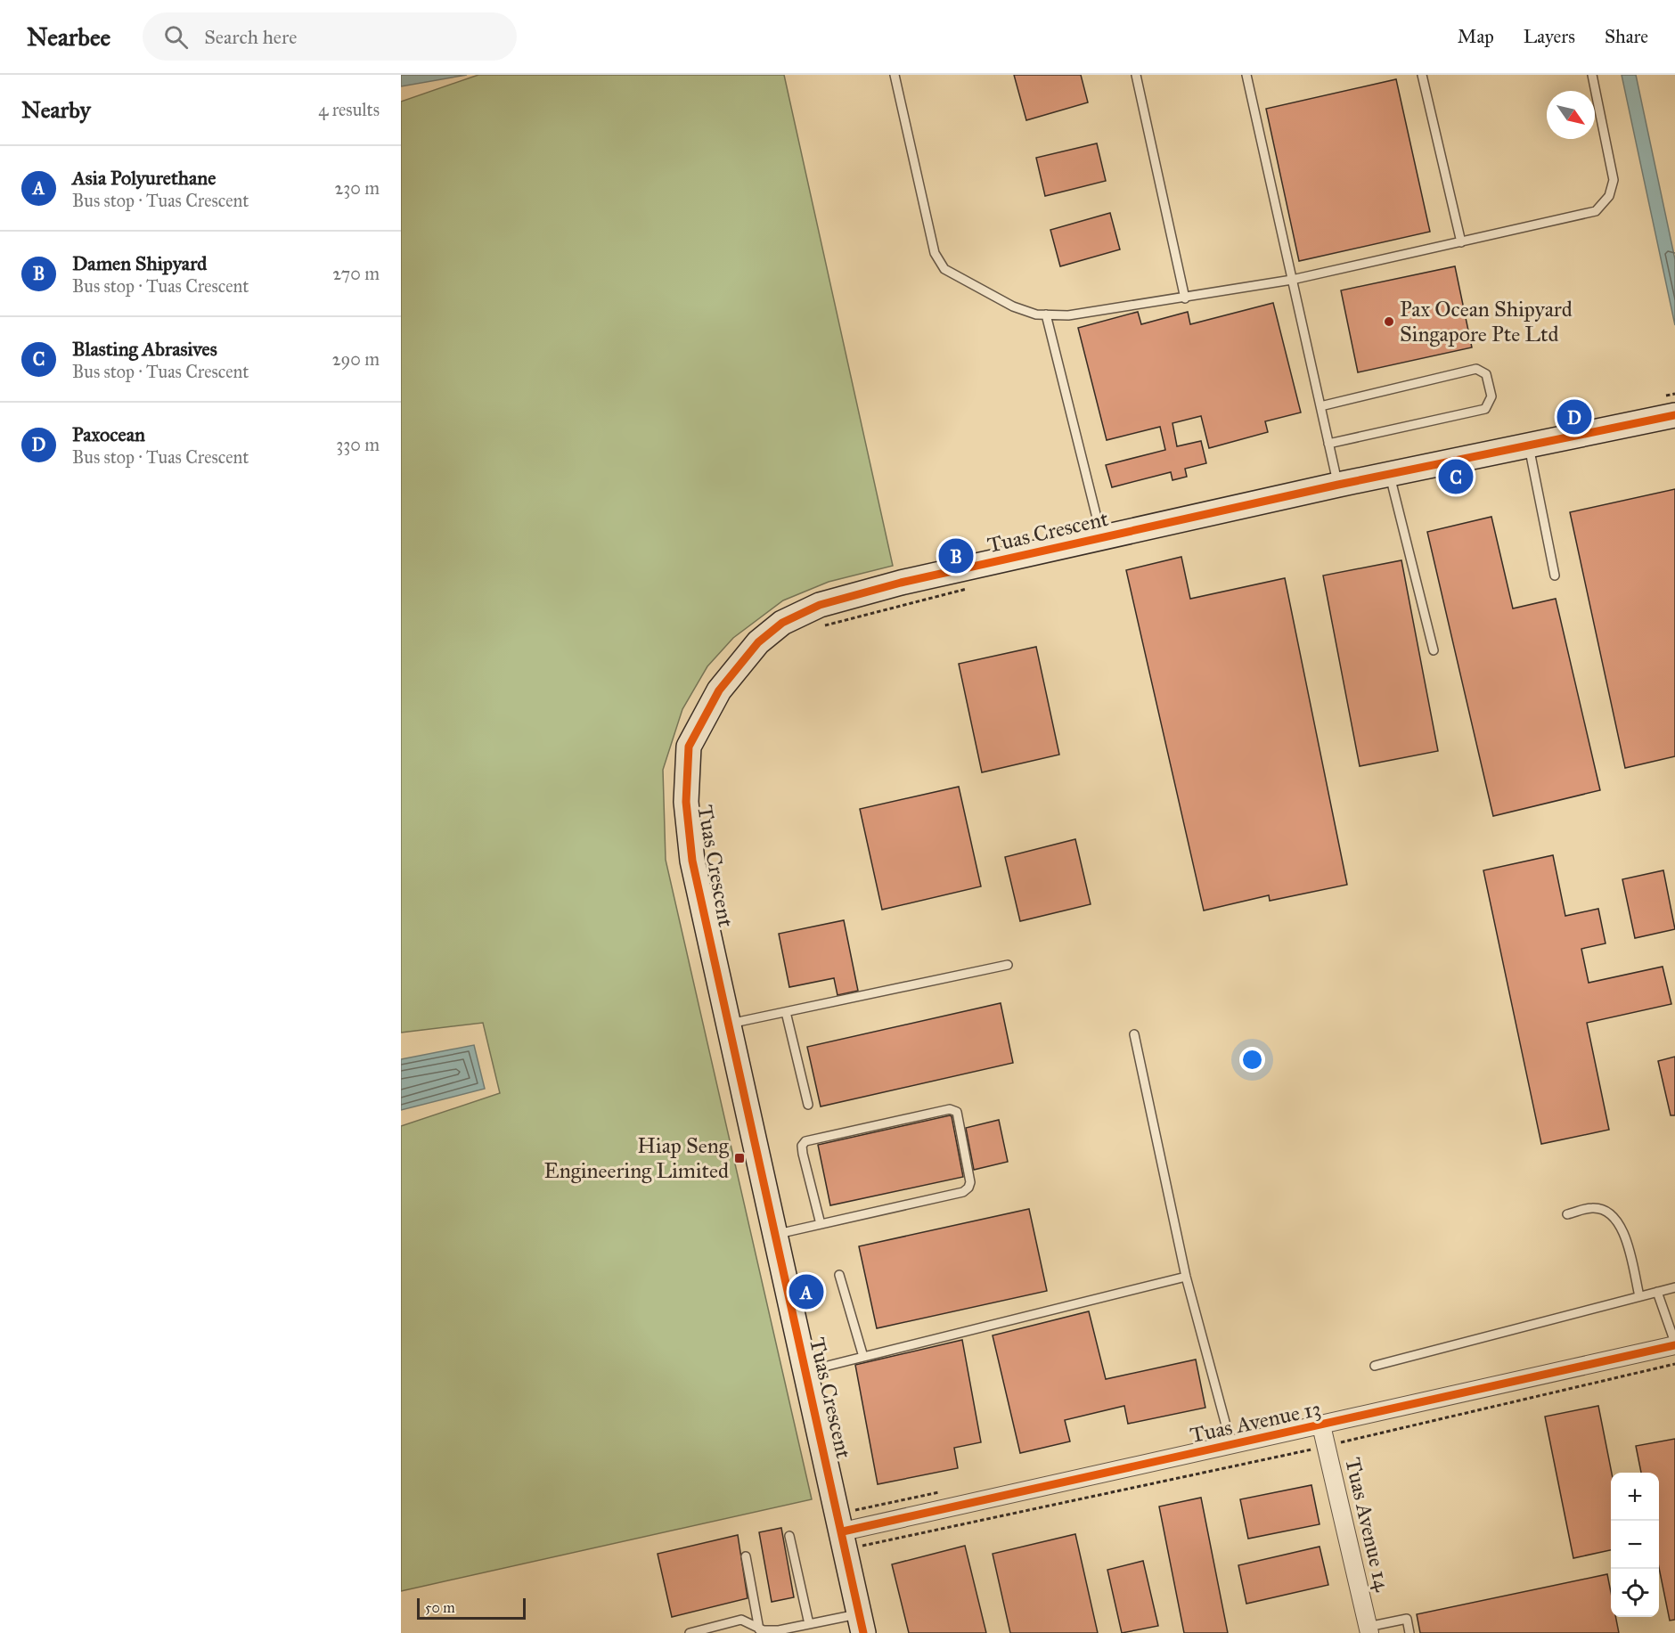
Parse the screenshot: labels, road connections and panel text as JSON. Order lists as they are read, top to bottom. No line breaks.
{"streets":{"street":["Tuas Crescent","Tuas Avenue 13","Tuas Avenue 14"]},"crossings":[["Tuas Crescent","Tuas Avenue 13"],["Tuas Avenue 13","Tuas Avenue 14"]],"places":{"other":["Pax Ocean Shipyard Singapore Pte Ltd"],"transit":["Hiap Seng Engineering Limited"]},"scale_bar":"50 m","north":"bottom right","page":{"header":"Nearbee","search":"Search here","nav":["Map","Layers","Share"],"heading":["Nearby","4 results"],"list":[{"mark":"A","name":"Asia Polyurethane","note":"Bus stop · Tuas Crescent","value":"230 m"},{"mark":"B","name":"Damen Shipyard","note":"Bus stop · Tuas Crescent","value":"270 m"},{"mark":"C","name":"Blasting Abrasives","note":"Bus stop · Tuas Crescent","value":"290 m"},{"mark":"D","name":"Paxocean","note":"Bus stop · Tuas Crescent","value":"330 m"}],"pins":["D","C","B","A"],"map_buttons":["+","−"],"scale":"50 m"}}
